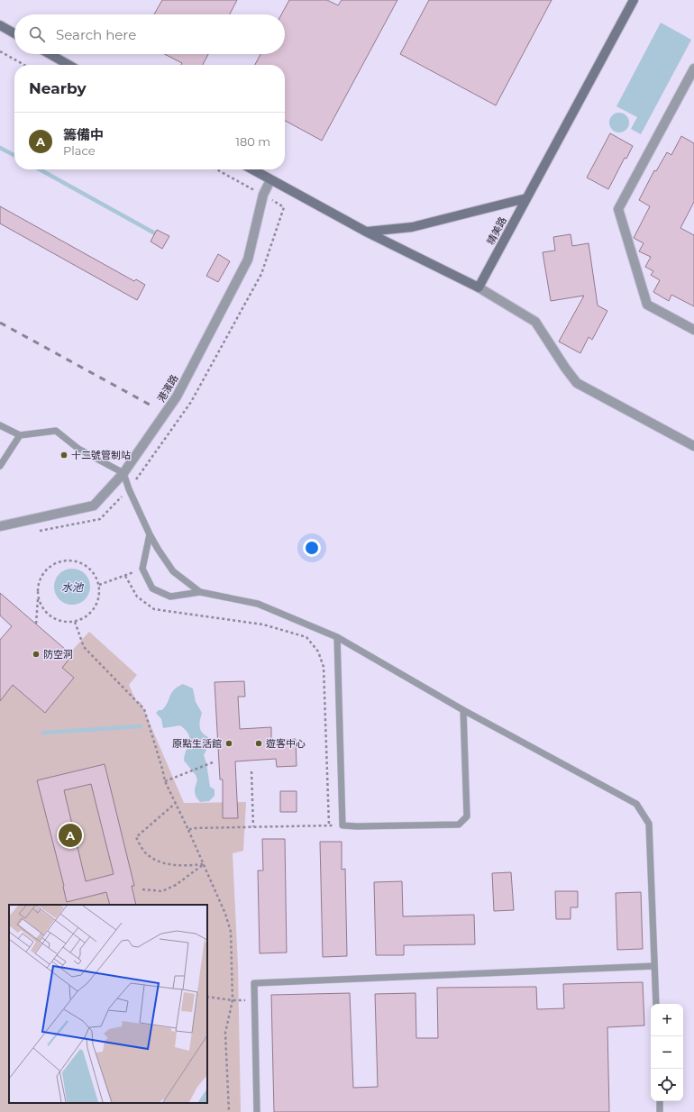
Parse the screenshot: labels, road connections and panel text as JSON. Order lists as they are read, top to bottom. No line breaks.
{"streets":{"main road":["精美路"],"street":["港濱路"]},"water":["水池"],"places":["十二號管制站","防空洞","原點生活館","遊客中心"],"page":{"search":"Search here","heading":"Nearby","list":[{"mark":"A","name":"籌備中","note":"Place","value":"180 m"}],"pins":"A","map_buttons":["+","−"]}}
